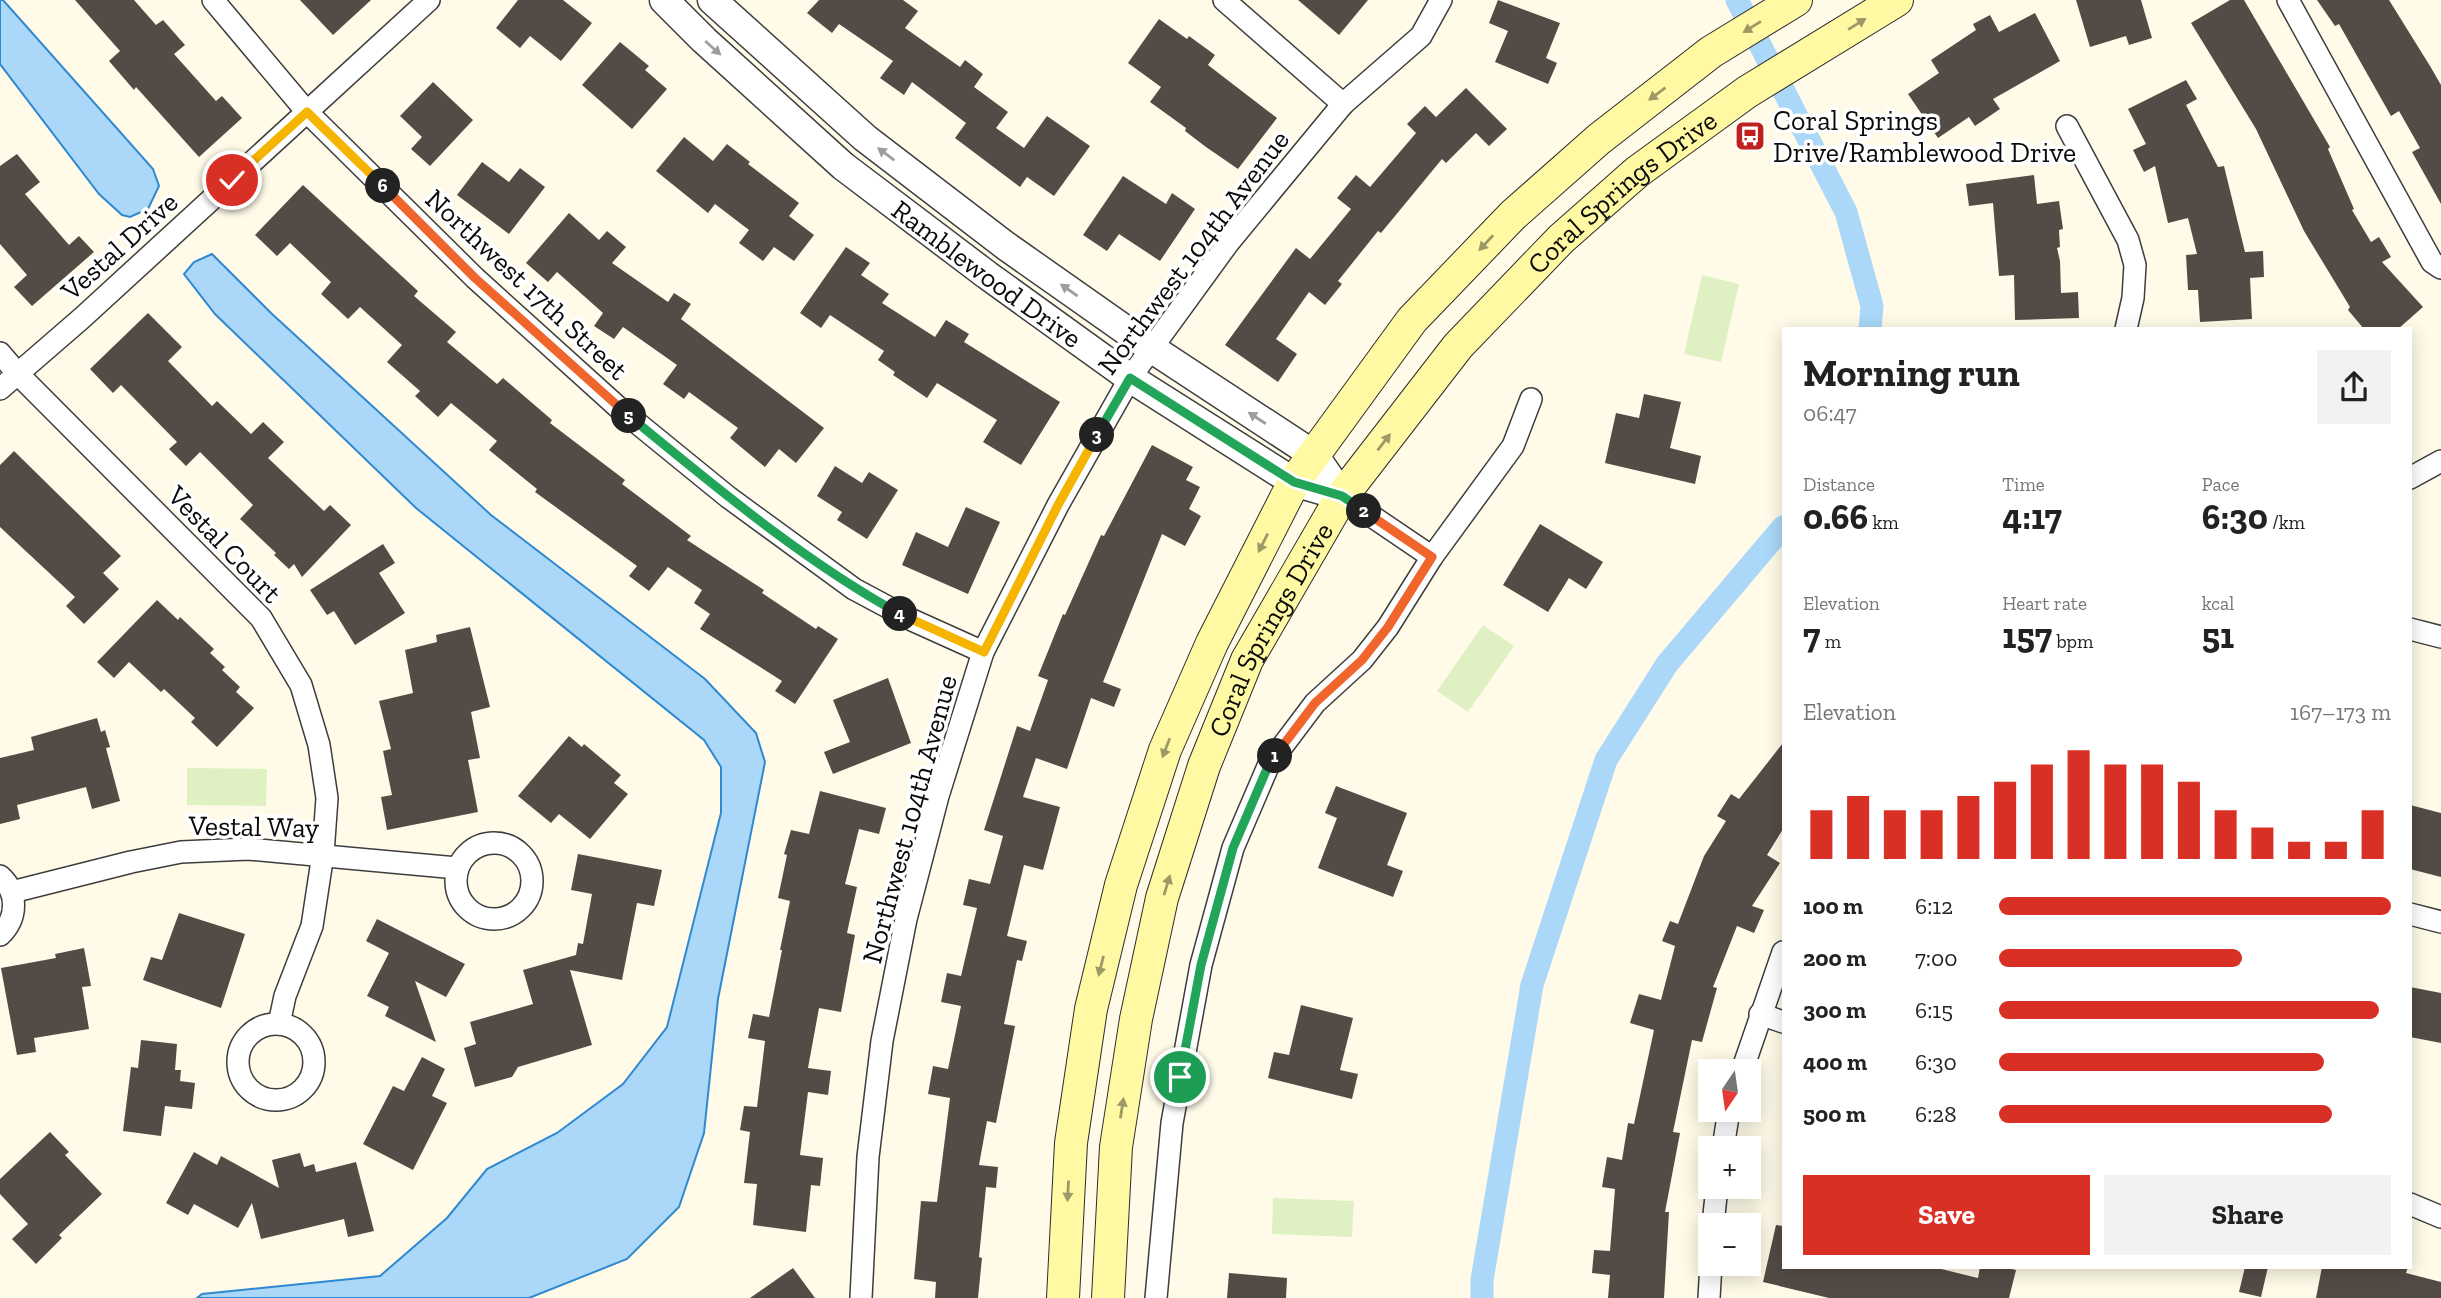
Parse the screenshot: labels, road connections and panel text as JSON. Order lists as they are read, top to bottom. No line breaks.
{"streets":{"main road":["Coral Springs Drive"],"street":["Vestal Drive","Northwest 104th Avenue","Ramblewood Drive","Northwest 17th Street","Vestal Court","Vestal Way"]},"crossings":[["Coral Springs Drive","Ramblewood Drive"],["Vestal Drive","Northwest 17th Street"],["Vestal Drive","Vestal Court"],["Northwest 104th Avenue","Ramblewood Drive"],["Northwest 104th Avenue","Northwest 17th Street"],["Vestal Court","Vestal Way"]],"places":{"bus stop":["Coral Springs Drive/Ramblewood Drive"]},"north":"bottom","page":{"pins":["6","5","3","2","4","1"],"heading":["Morning run","06:47"],"stats":[["Distance","0.66 km"],["Time","4:17"],["Pace","6:30 /km"],["Elevation","7 m"],["Heart rate","157 bpm"],["kcal","51"]],"chart":["Elevation","167–173 m"],"list":[{"name":"100 m","note":"6:12"},{"name":"200 m","note":"7:00"},{"name":"300 m","note":"6:15"},{"name":"400 m","note":"6:30"},{"name":"500 m","note":"6:28"}],"map_buttons":["+","−"],"buttons":["Save","Share"]}}
